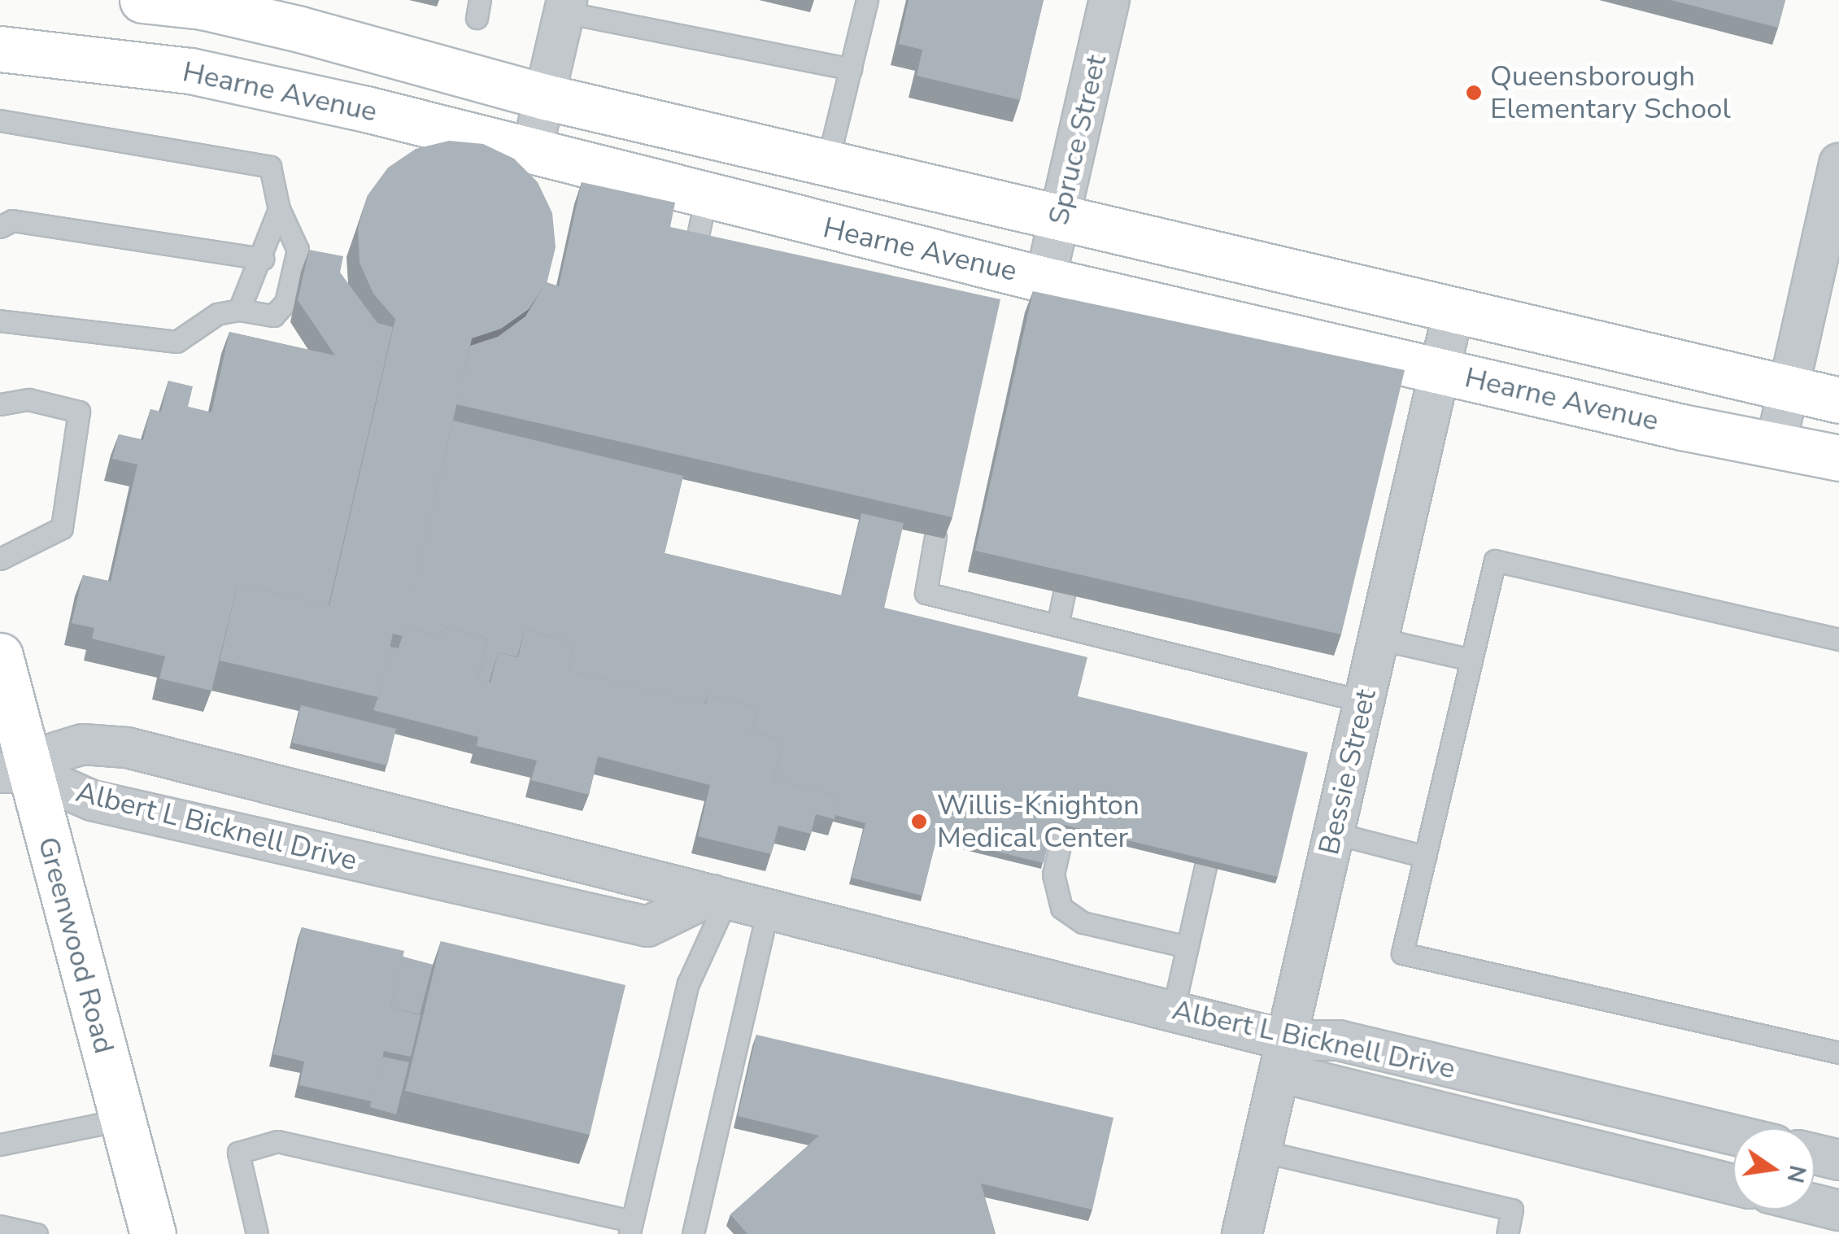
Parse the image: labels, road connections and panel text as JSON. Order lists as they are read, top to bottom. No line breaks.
{"streets":{"main road":["Hearne Avenue","Greenwood Road"],"street":["Spruce Street","Bessie Street","Albert L Bicknell Drive"]},"crossings":[["Hearne Avenue","Spruce Street"],["Hearne Avenue","Bessie Street"],["Bessie Street","Albert L Bicknell Drive"],["Albert L Bicknell Drive","Greenwood Road"]],"places":["Queensborough Elementary School","Willis-Knighton Medical Center"],"north":"right"}
